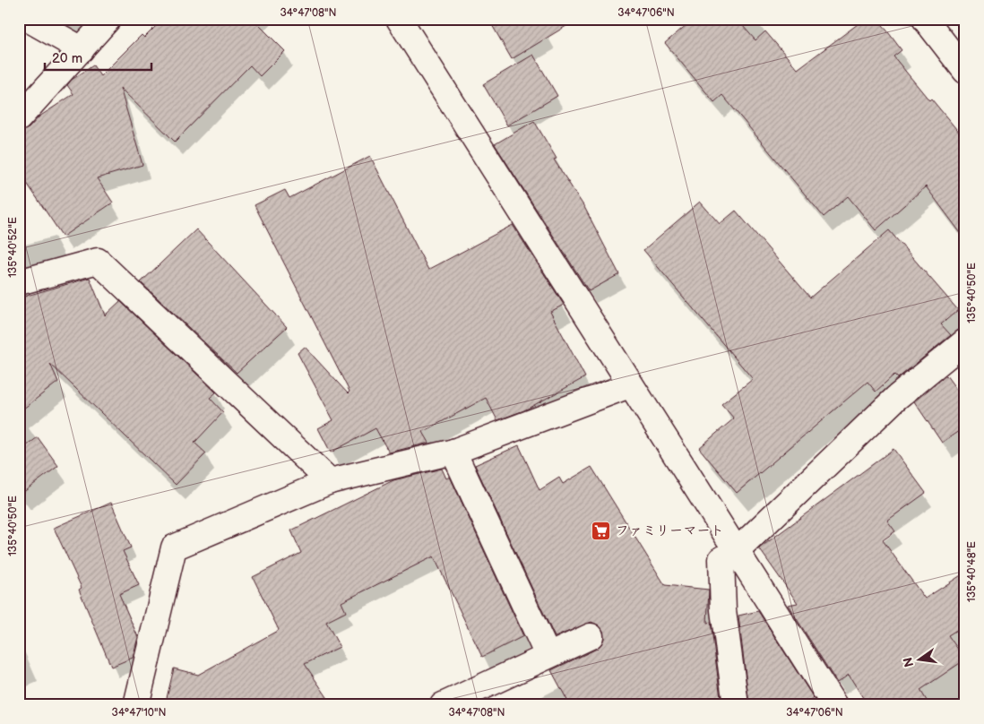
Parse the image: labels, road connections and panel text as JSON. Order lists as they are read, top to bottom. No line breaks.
{"places":{"supermarket":["ファミリーマート"]},"scale_bar":"20 m","north":"left","coordinates":["34°47'08\"N","34°47'06\"N","135°40'52\"E","135°40'50\"E","135°40'48\"E","34°47'10\"N"]}
